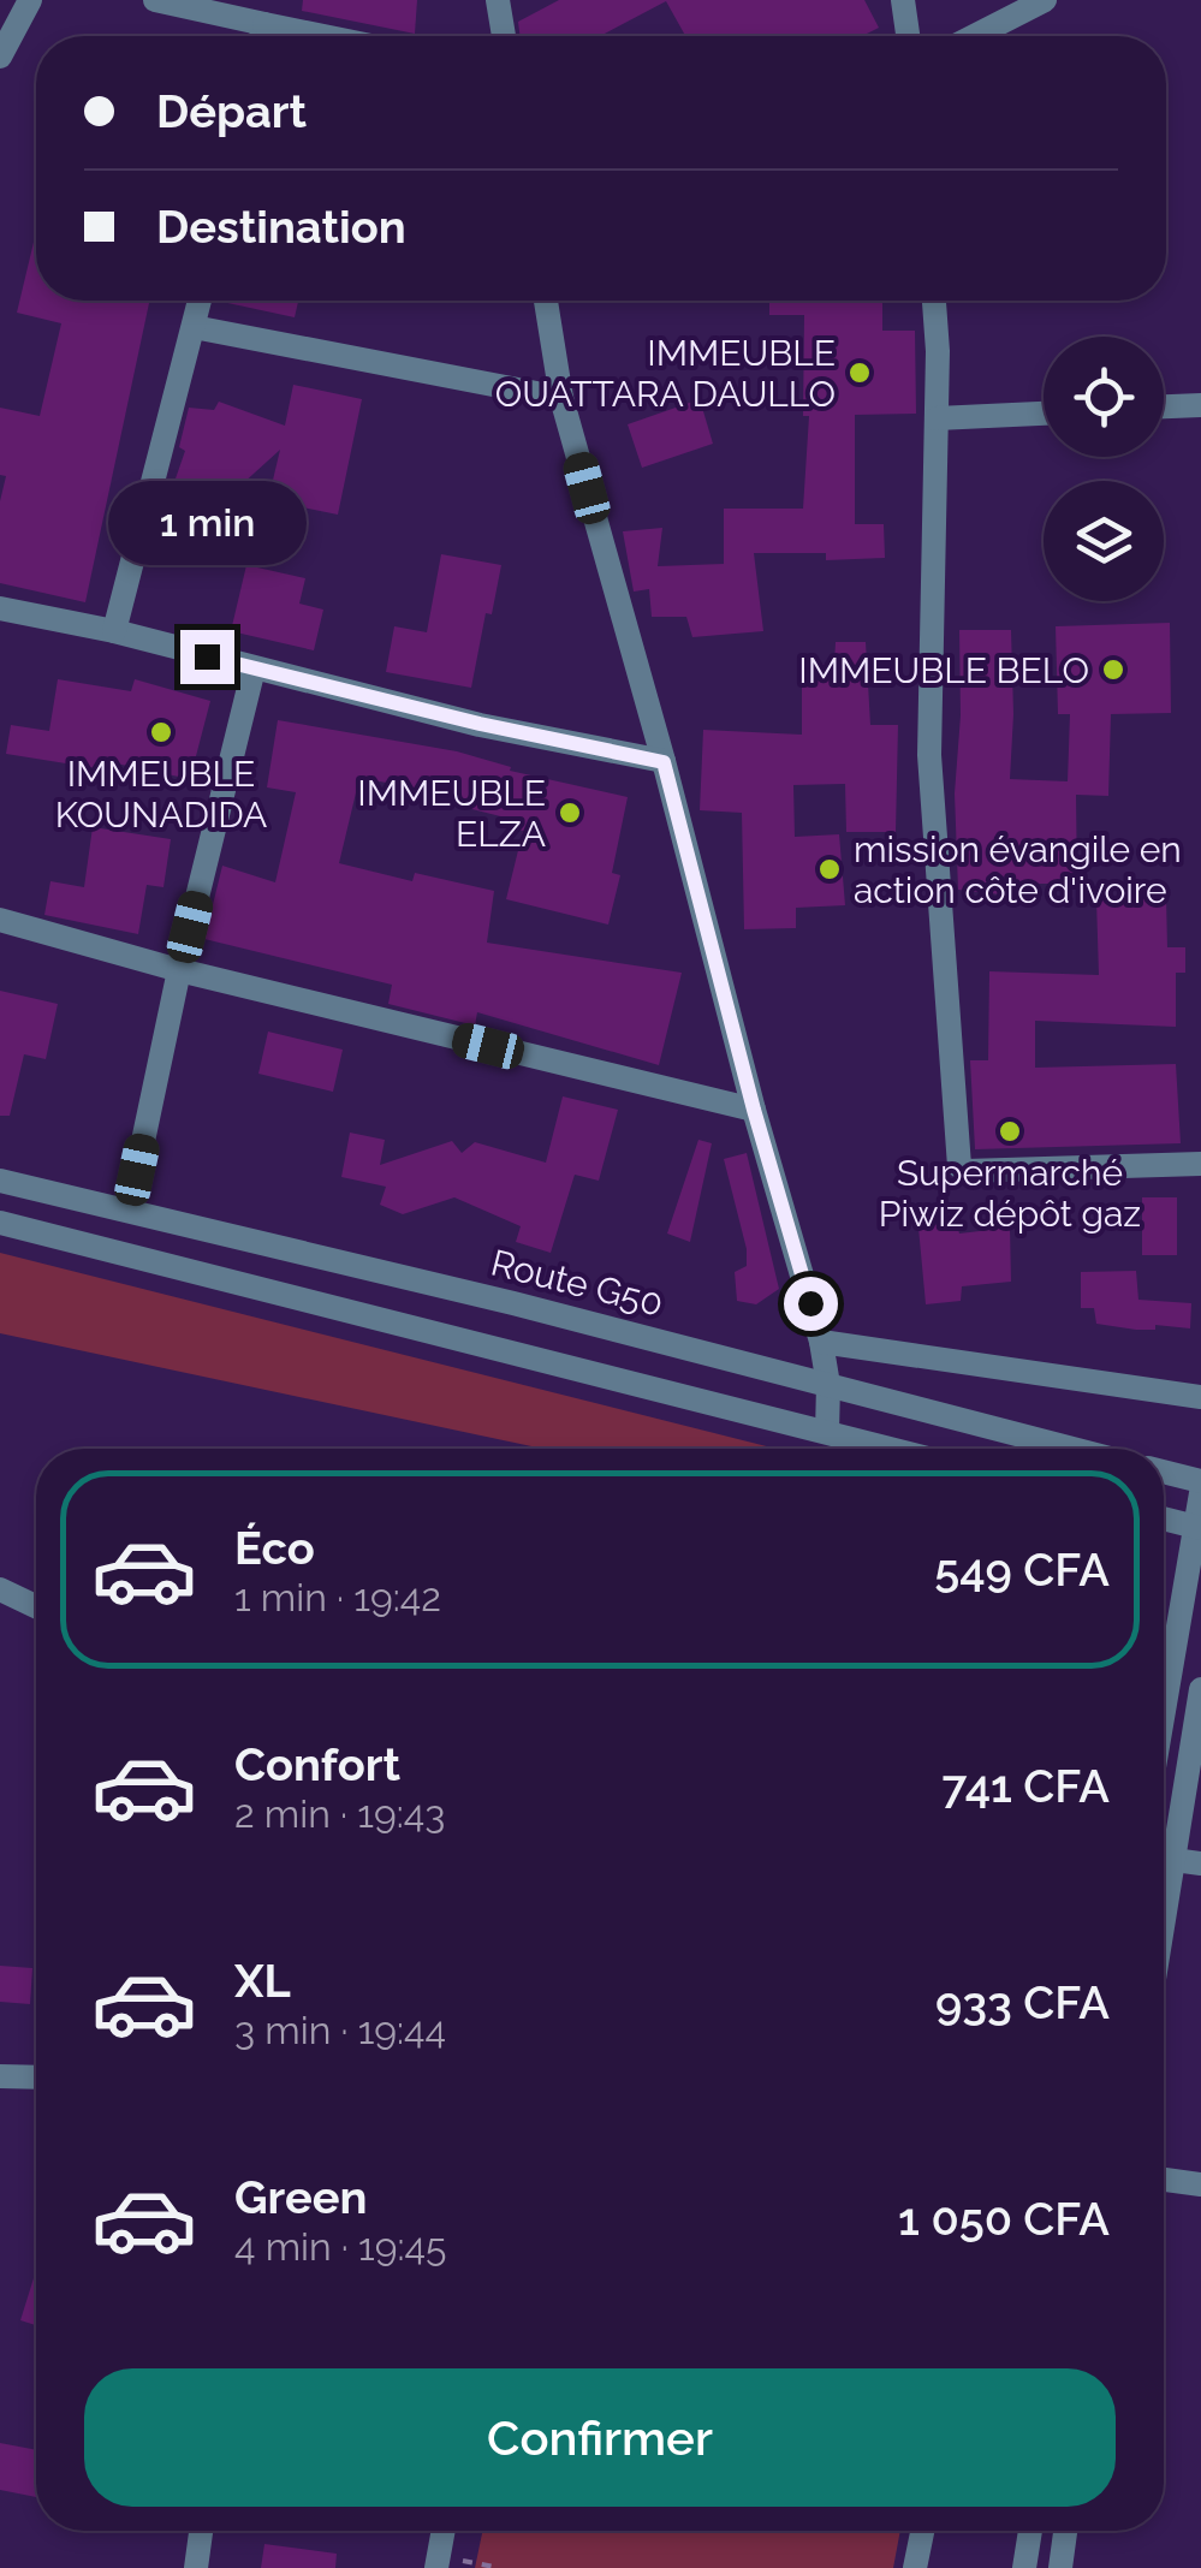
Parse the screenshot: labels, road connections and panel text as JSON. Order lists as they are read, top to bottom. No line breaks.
{"streets":{"street":["Route G50"]},"places":["IMMEUBLE OUATTARA DAULLO","IMMEUBLE BELO","IMMEUBLE KOUNADIDA","IMMEUBLE ELZA","mission évangile en action côte d'ivoire","Supermarché Piwiz dépôt gaz"],"page":{"banner":["Départ","Destination"],"bubble":"1 min","list":[{"name":"Éco","note":"1 min · 19:42","value":"549 CFA"},{"name":"Confort","note":"2 min · 19:43","value":"741 CFA"},{"name":"XL","note":"3 min · 19:44","value":"933 CFA"},{"name":"Green","note":"4 min · 19:45","value":"1 050 CFA"}],"buttons":"Confirmer"}}
